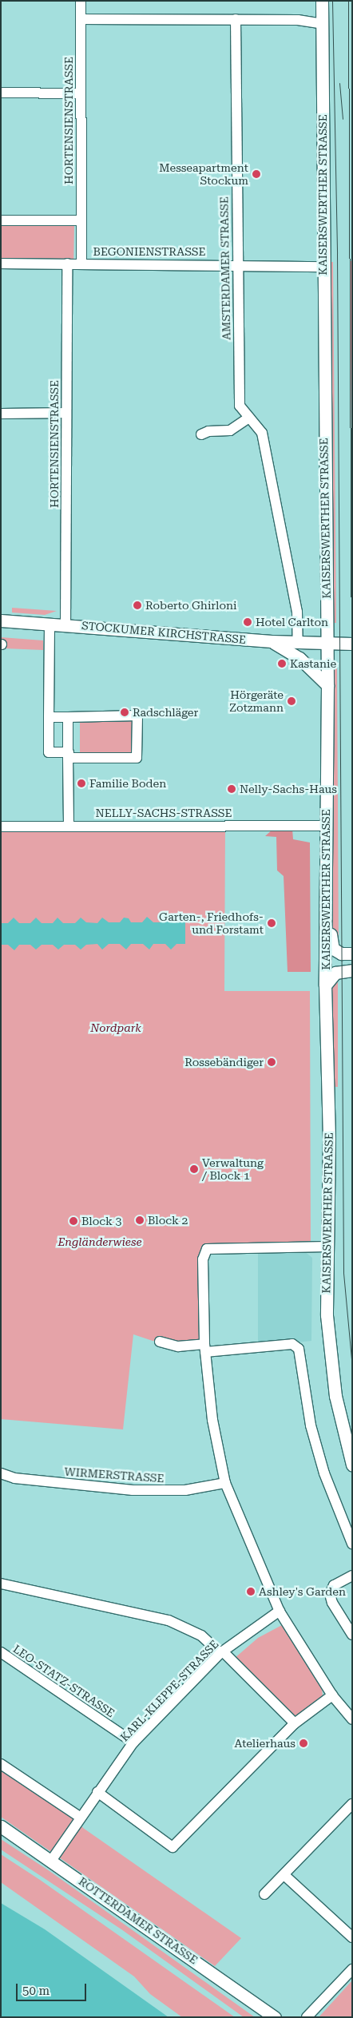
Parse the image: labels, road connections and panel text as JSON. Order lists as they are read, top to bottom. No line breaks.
{"streets":{"street":["HORTENSIENSTRASSE","KAISERSWERTHER STRASSE","BEGONIENSTRASSE","AMSTERDAMER STRASSE","STOCKUMER KIRCHSTRASSE","NELLY-SACHS-STRASSE","WIRMERSTRASSE","LEO-STATZ-STRASSE","KARL-KLEPPE-STRASSE","ROTTERDAMER STRASSE"]},"crossings":[["HORTENSIENSTRASSE","BEGONIENSTRASSE"],["HORTENSIENSTRASSE","STOCKUMER KIRCHSTRASSE"],["KAISERSWERTHER STRASSE","BEGONIENSTRASSE"],["KAISERSWERTHER STRASSE","STOCKUMER KIRCHSTRASSE"],["KAISERSWERTHER STRASSE","NELLY-SACHS-STRASSE"],["BEGONIENSTRASSE","AMSTERDAMER STRASSE"],["AMSTERDAMER STRASSE","STOCKUMER KIRCHSTRASSE"],["LEO-STATZ-STRASSE","KARL-KLEPPE-STRASSE"],["KARL-KLEPPE-STRASSE","ROTTERDAMER STRASSE"]],"parks":["Nordpark","Engländerwiese"],"places":["Messeapartment Stockum","Roberto Ghirloni","Hotel Carlton","Kastanie","Hörgeräte Zotzmann","Radschläger","Familie Boden","Nelly-Sachs-Haus","Garten-, Friedhofs- und Forstamt","Rossebändiger","Verwaltung / Block 1","Block 2","Block 3","Ashley's Garden","Atelierhaus"],"scale_bar":"50 m"}
